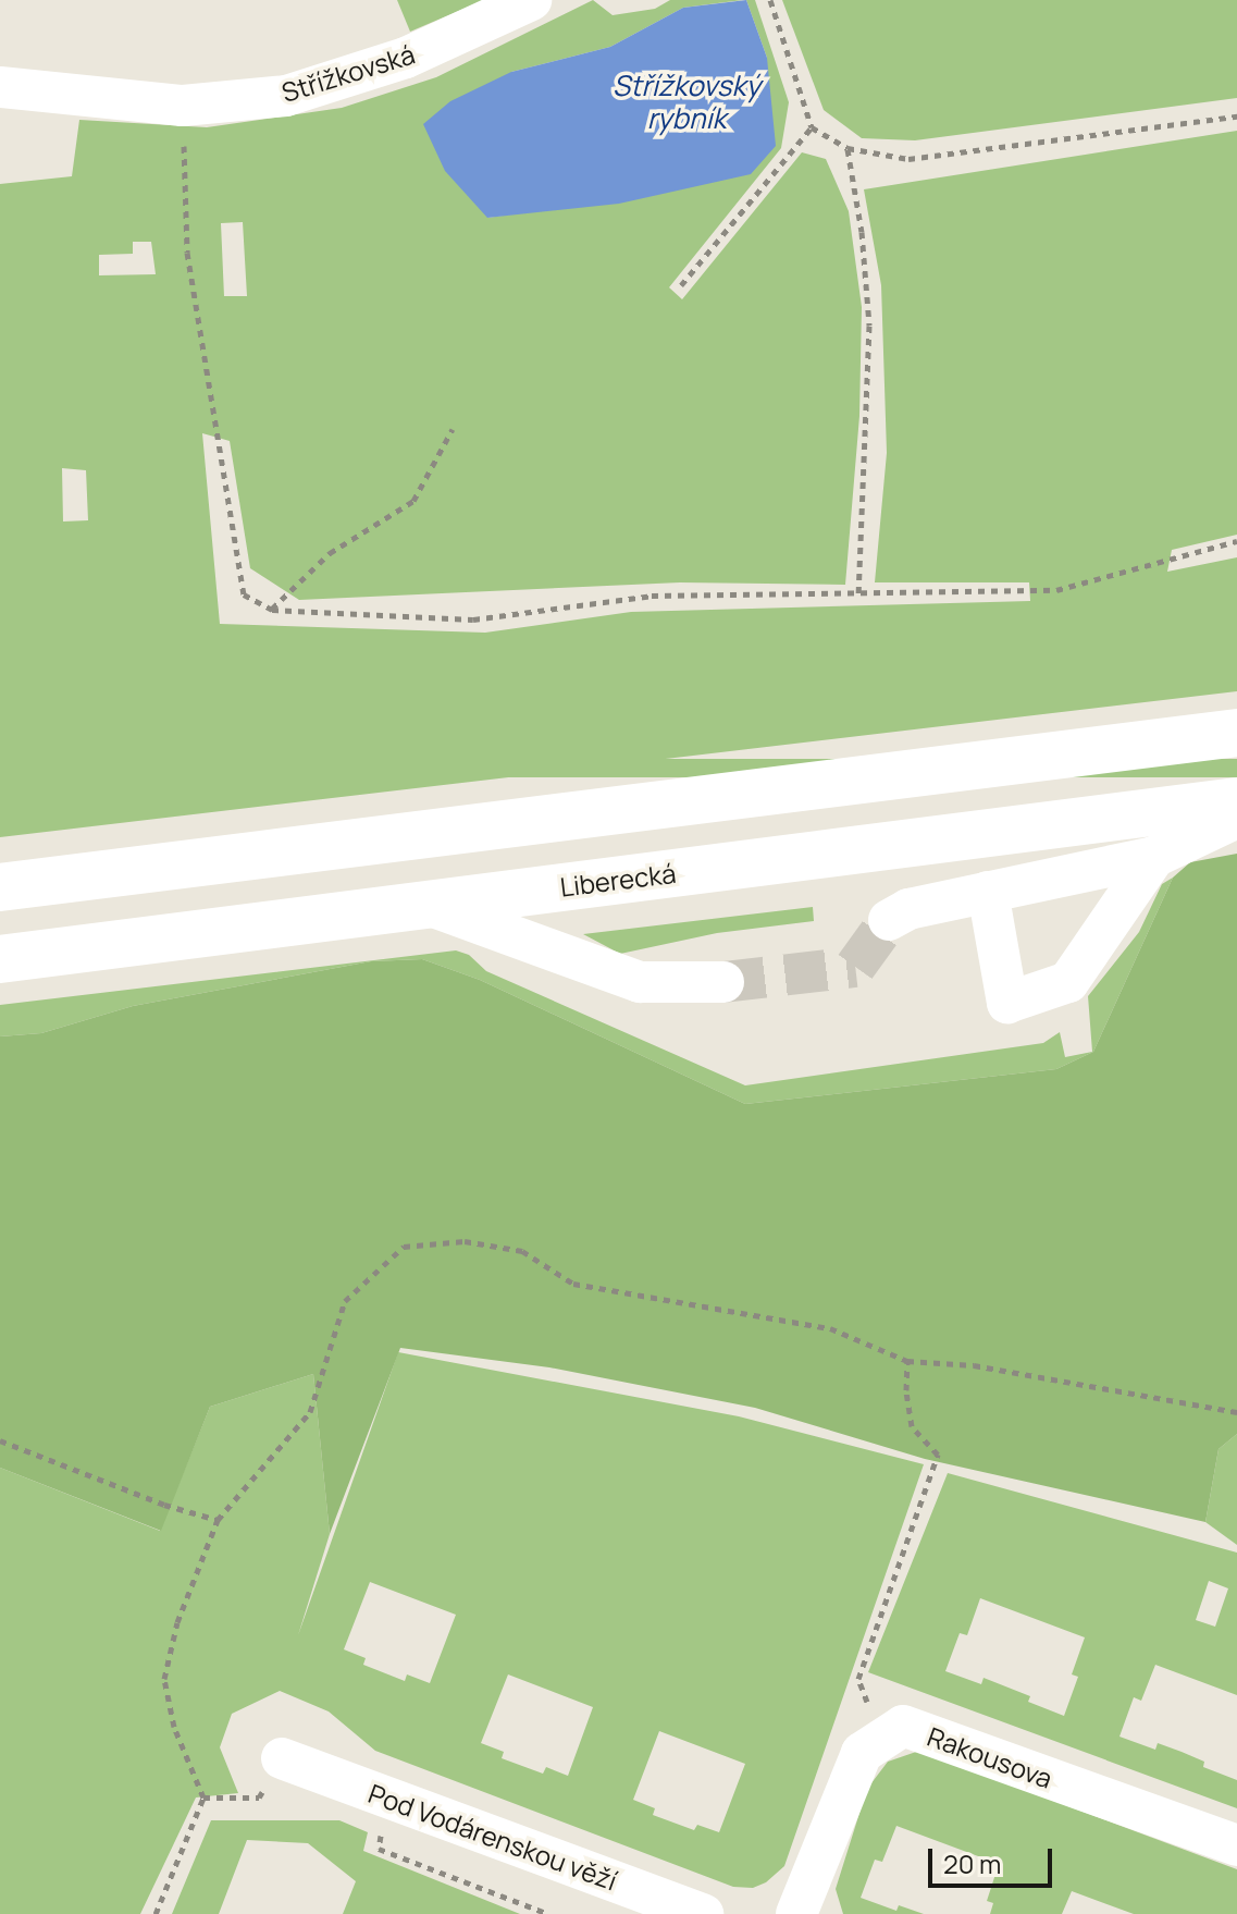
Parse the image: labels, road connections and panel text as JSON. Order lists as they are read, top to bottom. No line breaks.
{"streets":{"highway":["Liberecká"],"street":["Střížkovská","Rakousova","Pod Vodárenskou věží"]},"water":["Střížkovský rybník"],"scale_bar":"20 m"}
